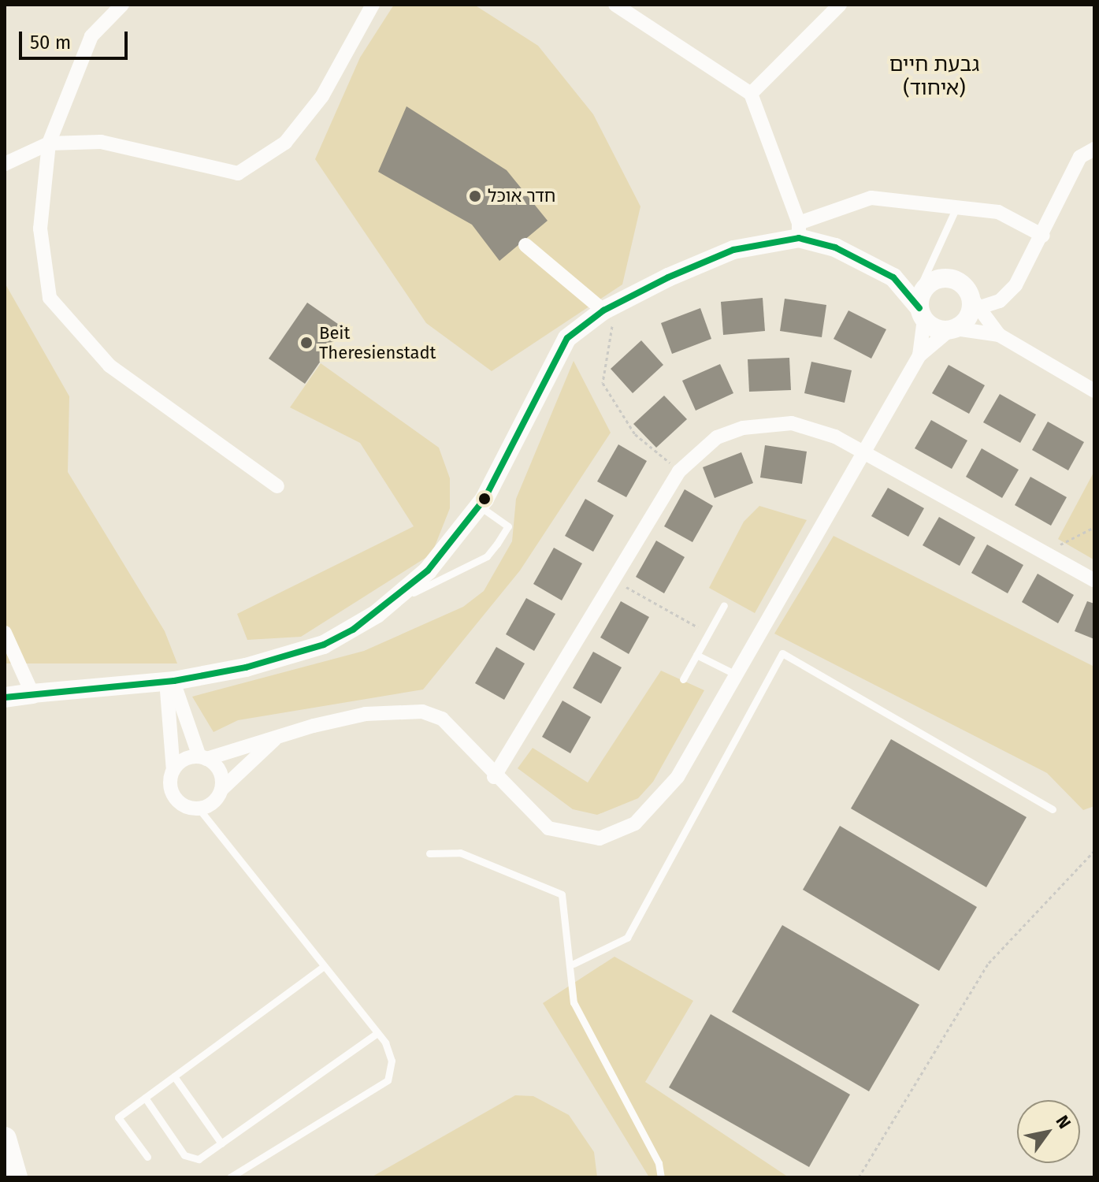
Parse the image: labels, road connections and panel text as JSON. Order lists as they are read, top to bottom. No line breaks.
{"districts":["גבעת חיים (איחוד)"],"places":["חדר אוכל","Beit Theresienstadt"],"scale_bar":"50 m","north":"top right"}
